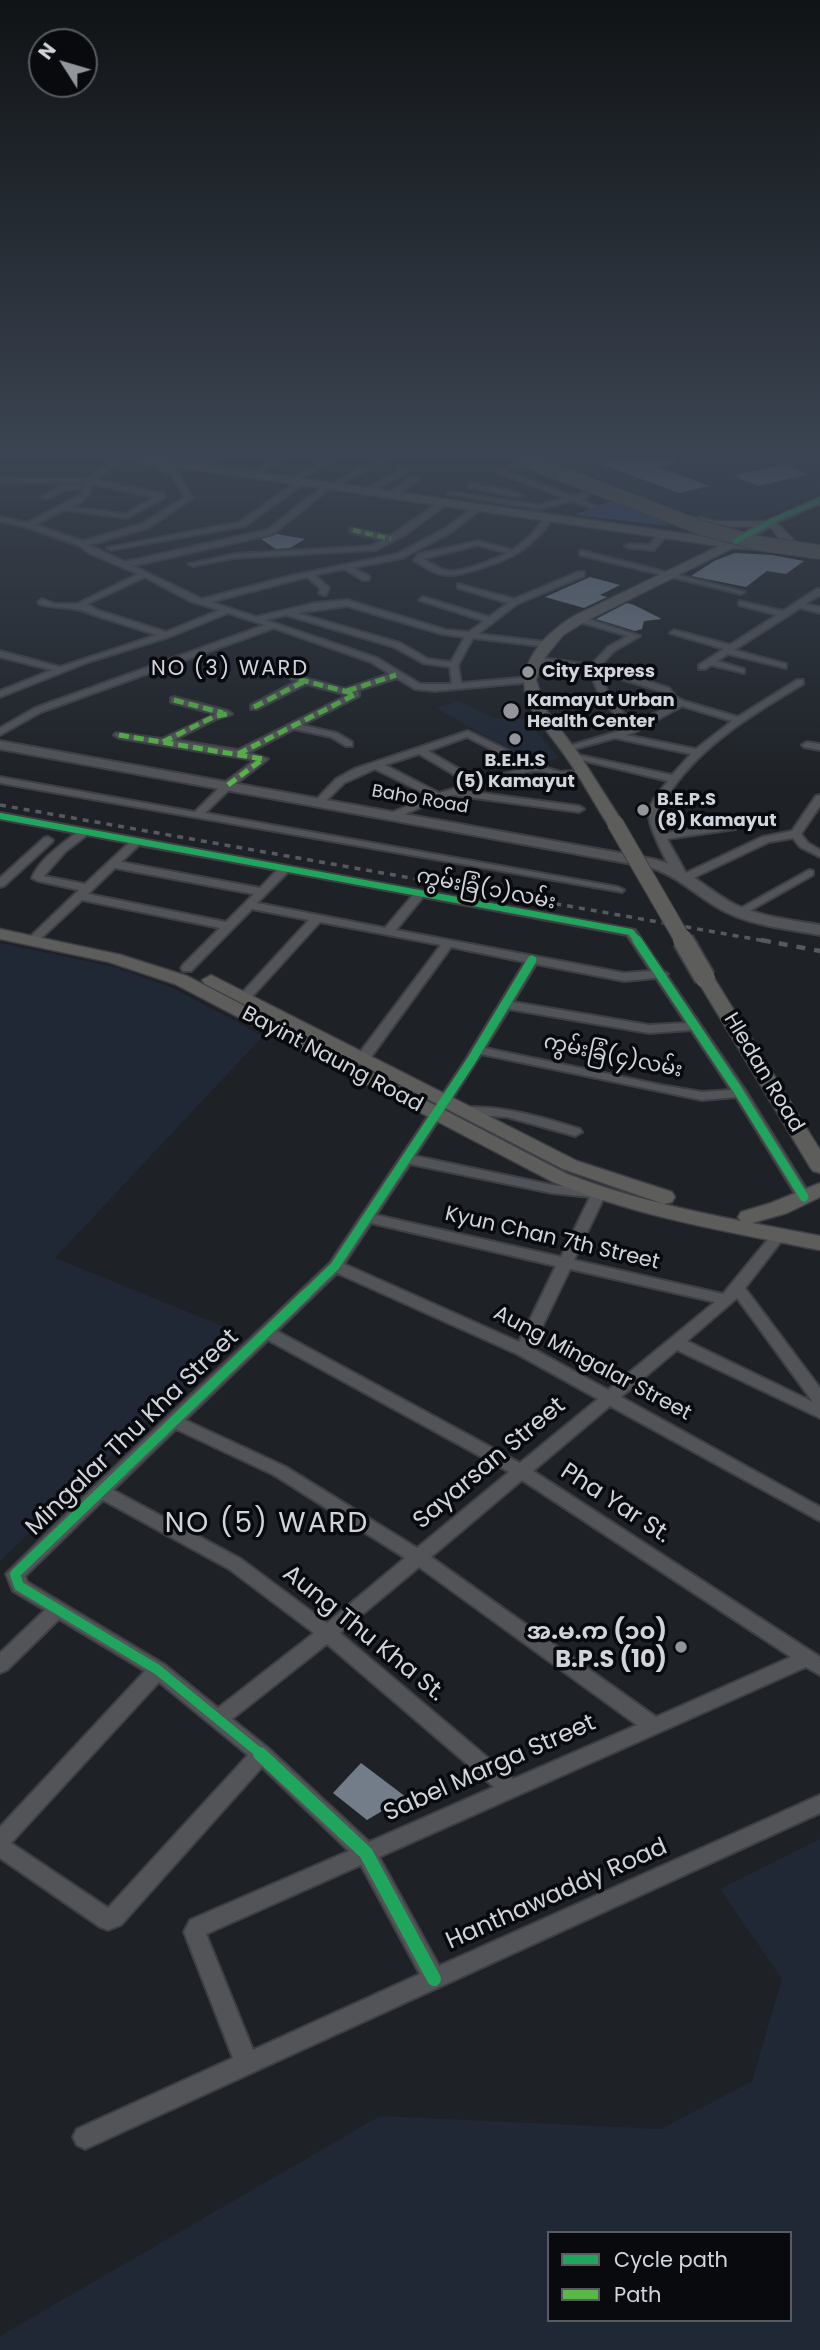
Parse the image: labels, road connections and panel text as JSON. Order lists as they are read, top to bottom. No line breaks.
{"streets":{"main road":["Baho Road","Bayint Naung Road","Hledan Road"],"street":["ကွမ်းခြံ(၁)လမ်း","ကွမ်းခြံ(၄)လမ်း","Kyun Chan 7th Street","Aung Mingalar Street","Mingalar Thu Kha Street","Sayarsan Street","Pha Yar St.","Aung Thu Kha St.","Sabel Marga Street","Hanthawaddy Road"]},"crossings":[["ကွမ်းခြံ(၁)လမ်း","ကွမ်းခြံ(၄)လမ်း"],["ကွမ်းခြံ(၁)လမ်း","Hledan Road"],["ကွမ်းခြံ(၄)လမ်း","Mingalar Thu Kha Street"],["Bayint Naung Road","Mingalar Thu Kha Street"],["Bayint Naung Road","Sayarsan Street"],["Kyun Chan 7th Street","Mingalar Thu Kha Street"],["Kyun Chan 7th Street","Sayarsan Street"],["Aung Mingalar Street","Mingalar Thu Kha Street"],["Aung Mingalar Street","Sayarsan Street"],["Mingalar Thu Kha Street","Sayarsan Street"],["Mingalar Thu Kha Street","Pha Yar St."],["Mingalar Thu Kha Street","Aung Thu Kha St."],["Mingalar Thu Kha Street","Sabel Marga Street"],["Mingalar Thu Kha Street","Hanthawaddy Road"],["Sayarsan Street","Pha Yar St."],["Sayarsan Street","Aung Thu Kha St."],["Pha Yar St.","Sabel Marga Street"],["Aung Thu Kha St.","Sabel Marga Street"],["Sabel Marga Street","Hanthawaddy Road"]],"districts":["NO (3) WARD","NO (5) WARD"],"places":["City Express","Kamayut Urban Health Center","B.E.H.S (5) Kamayut","B.E.P.S (8) Kamayut","အ.မ.က (၁၀) B.P.S (10)"],"legend":["Cycle path","Path"],"north":"top left"}
